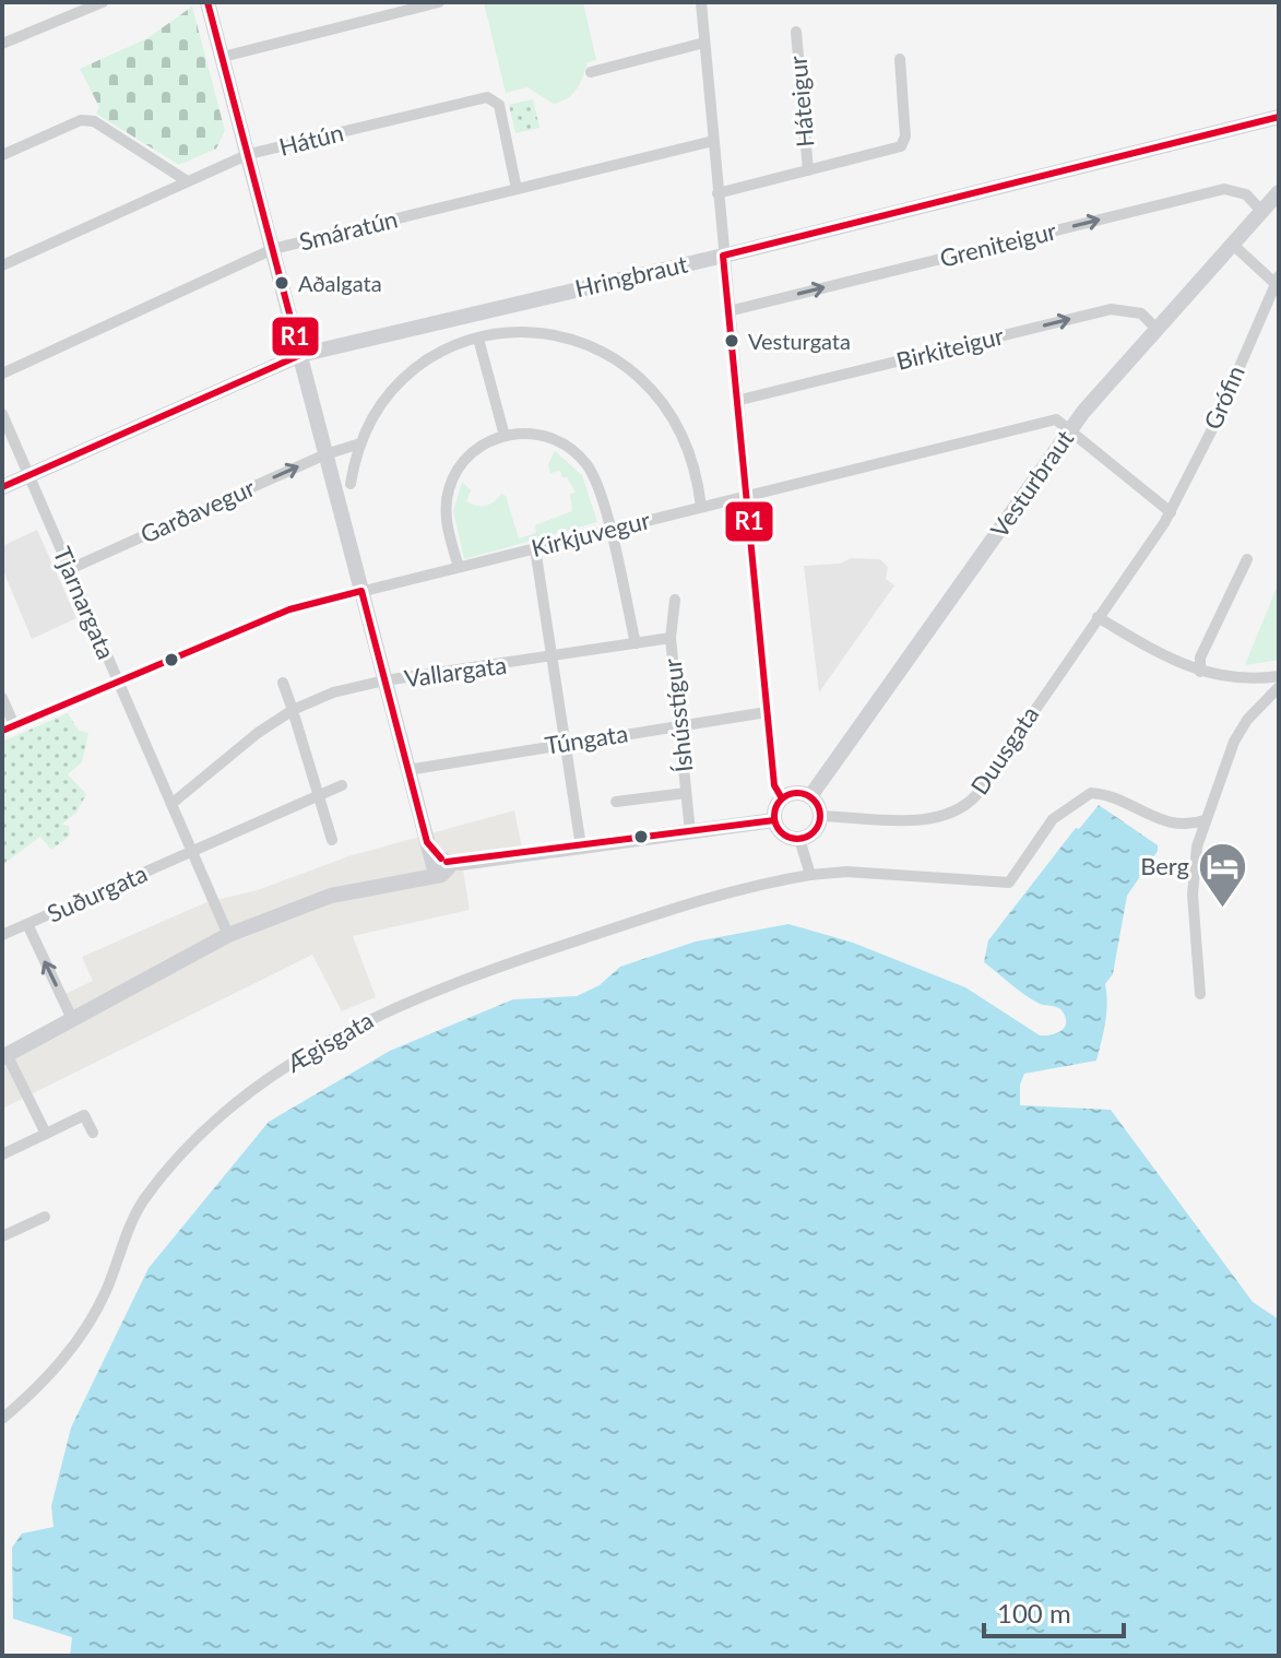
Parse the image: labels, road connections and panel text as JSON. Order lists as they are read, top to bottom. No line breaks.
{"streets":{"street":["Háteigur","Hátún","Smáratún","Greniteigur","Hringbraut","Birkiteigur","Grófin","Vesturbraut","Garðavegur","Kirkjuvegur","Tjarnargata","Vallargata","Íshússtígur","Túngata","Duusgata","Suðurgata","Ægisgata"]},"crossings":[["Hátún","Smáratún"],["Greniteigur","Vesturbraut"],["Hringbraut","Tjarnargata"],["Birkiteigur","Vesturbraut"],["Grófin","Vesturbraut"],["Grófin","Duusgata"],["Vesturbraut","Kirkjuvegur"],["Vesturbraut","Duusgata"],["Garðavegur","Tjarnargata"],["Kirkjuvegur","Tjarnargata"],["Tjarnargata","Vallargata"],["Tjarnargata","Suðurgata"],["Vallargata","Íshússtígur"],["Íshússtígur","Túngata"]],"one_way":["Greniteigur","Birkiteigur","Garðavegur"],"places":{"other":["Aðalgata","Vesturgata"],"hotel":["Berg"]},"lines":["transit line R1"],"scale_bar":"100 m"}
